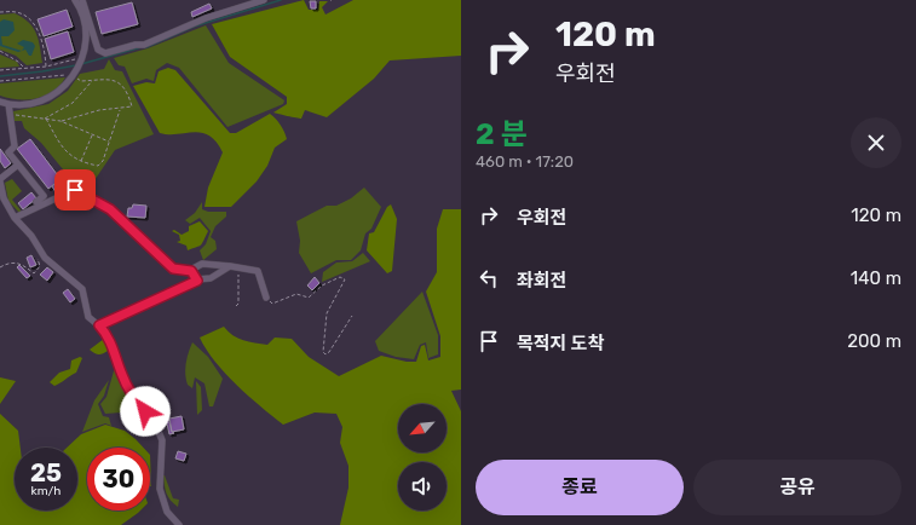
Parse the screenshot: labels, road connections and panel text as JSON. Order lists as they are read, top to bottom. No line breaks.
{"north":"bottom left","page":{"turn":["120 m","우회전"],"heading":["2 분","460 m · 17:20"],"list":[{"name":"우회전","value":"120 m"},{"name":"좌회전","value":"140 m"},{"name":"목적지 도착","value":"200 m"}],"speed":"25 km/h","limit":"30","buttons":["종료","공유"]}}
